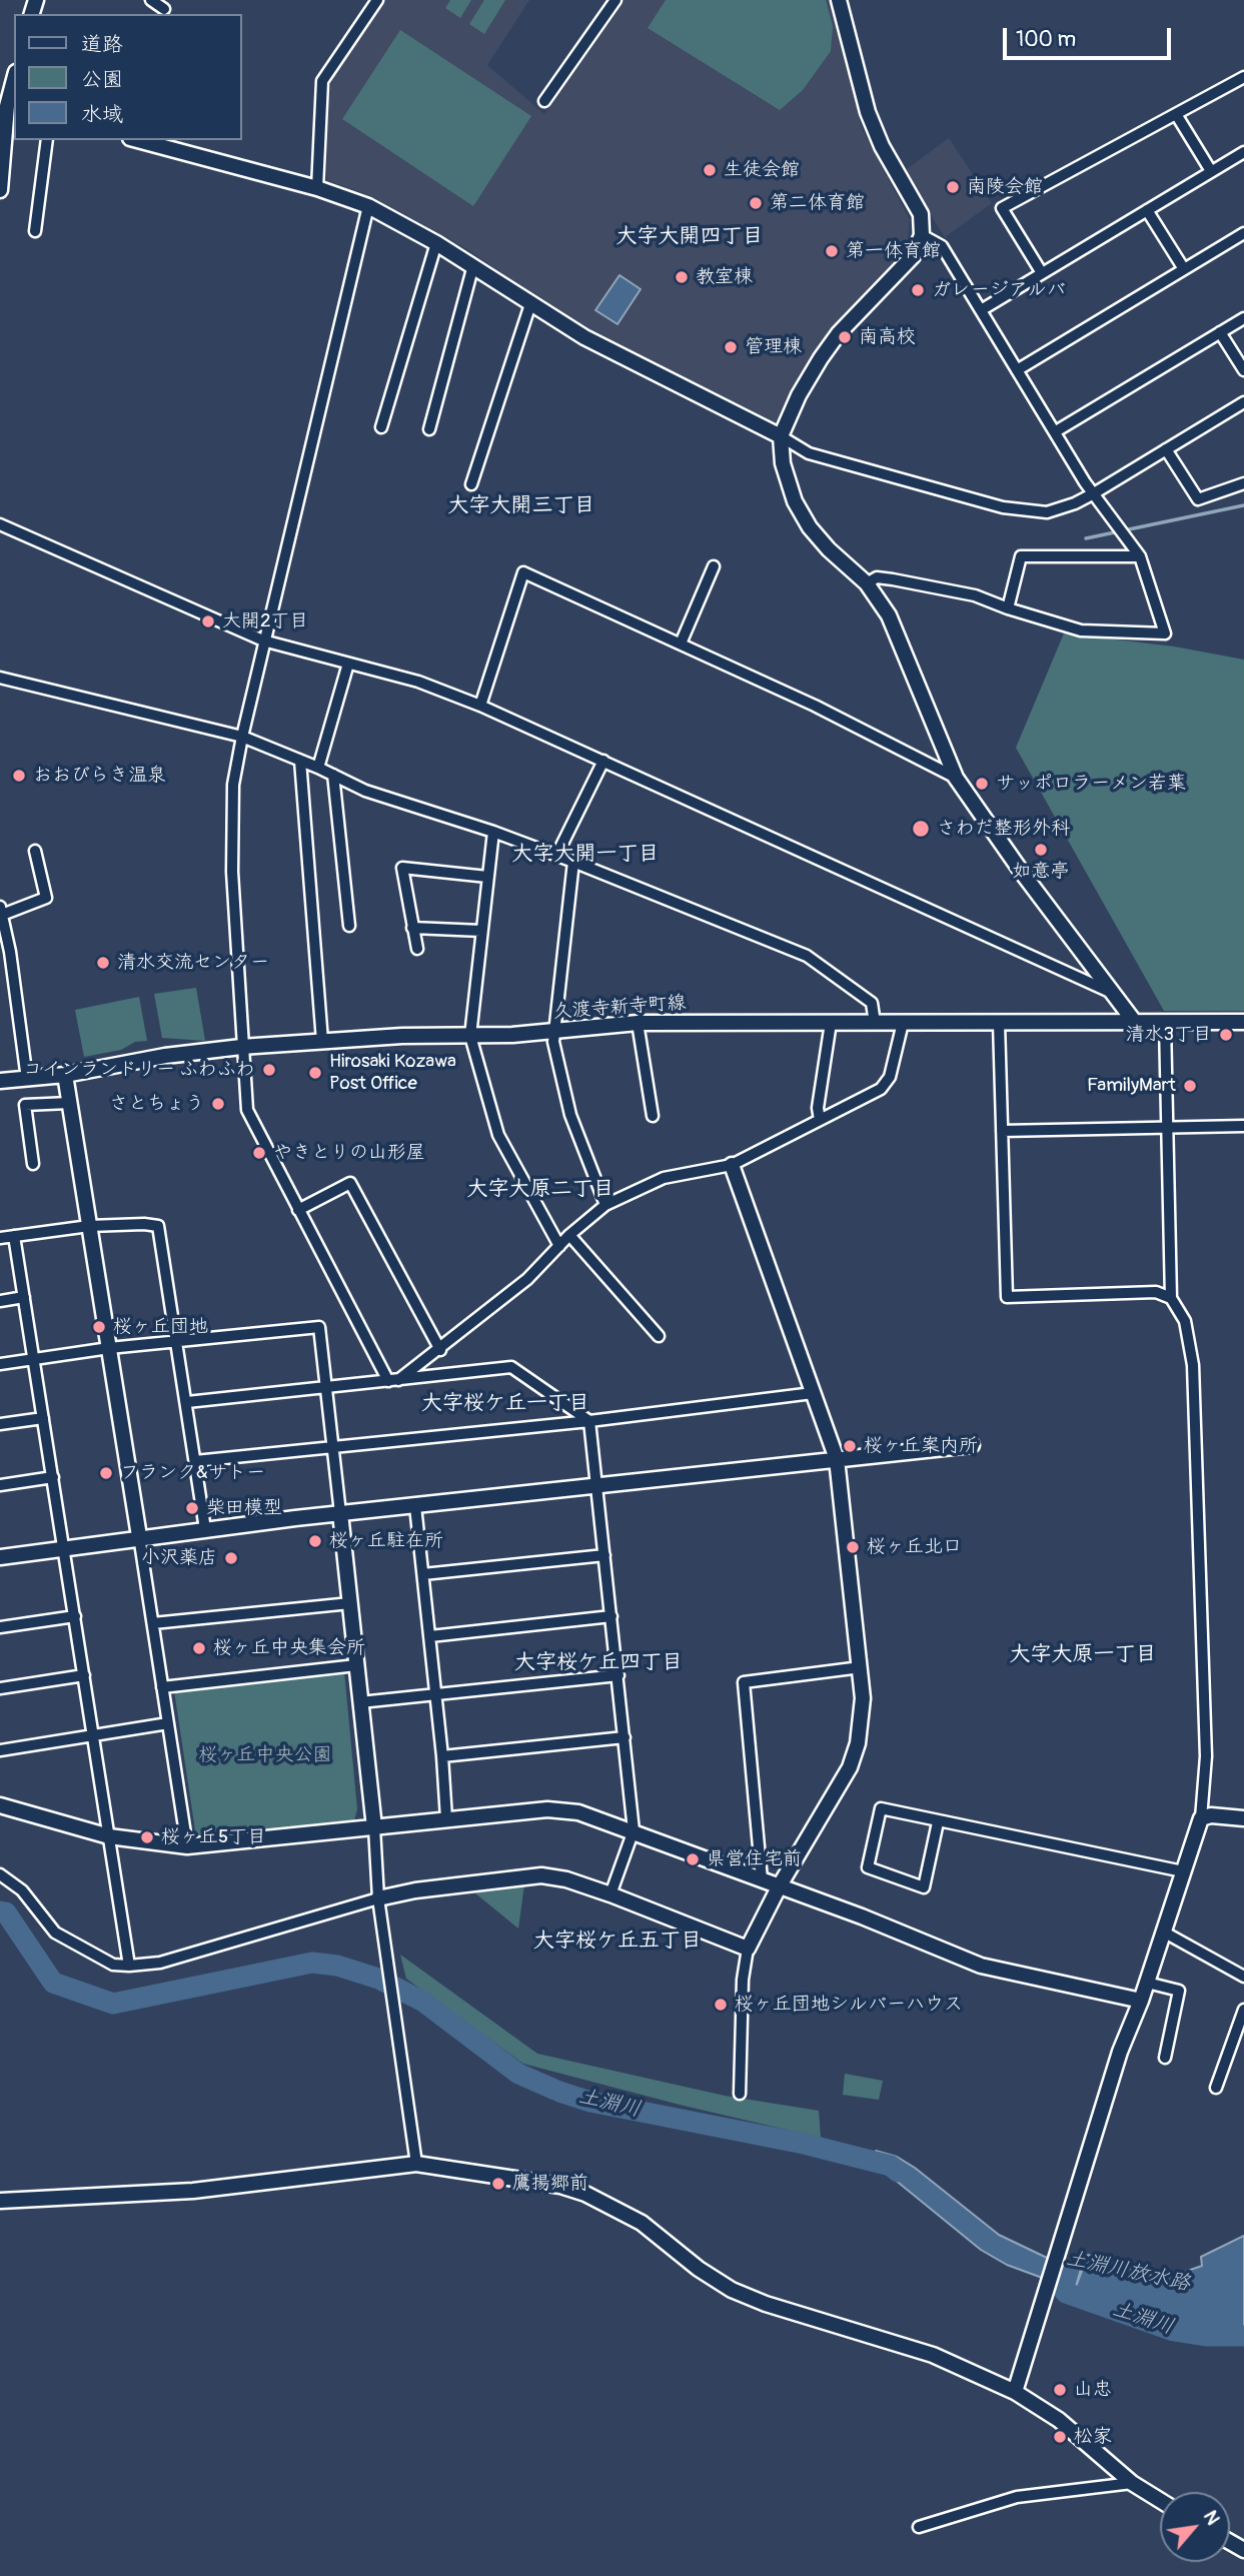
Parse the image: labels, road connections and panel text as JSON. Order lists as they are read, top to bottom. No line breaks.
{"streets":{"street":["久渡寺新寺町線"]},"districts":["大字大開四丁目","大字大開三丁目","大字大開一丁目","大字大原二丁目","大字桜ケ丘一丁目","大字大原一丁目","大字桜ケ丘四丁目","大字桜ケ丘五丁目"],"water":["土淵川","土淵川放水路"],"parks":["桜ヶ丘中央公園"],"places":["生徒会館","南陵会館","第二体育館","第一体育館","教室棟","ガレージアルバ","南高校","管理棟","大開2丁目","おおびらき温泉","サッポロラーメン若葉","さわだ整形外科","如意亭","清水交流センター","清水3丁目","コインランドリー ふわふわ","Hirosaki Kozawa Post Office","FamilyMart","さとちょう","やきとりの山形屋","桜ヶ丘団地","桜ヶ丘案内所","フランク&サトー","柴田模型","桜ヶ丘駐在所","桜ヶ丘北口","小沢薬店","桜ヶ丘中央集会所","桜ヶ丘5丁目","県営住宅前","桜ヶ丘団地シルバーハウス","鷹揚郷前","山忠","松家"],"legend":["道路","公園","水域"],"scale_bar":"100 m","north":"top right"}
